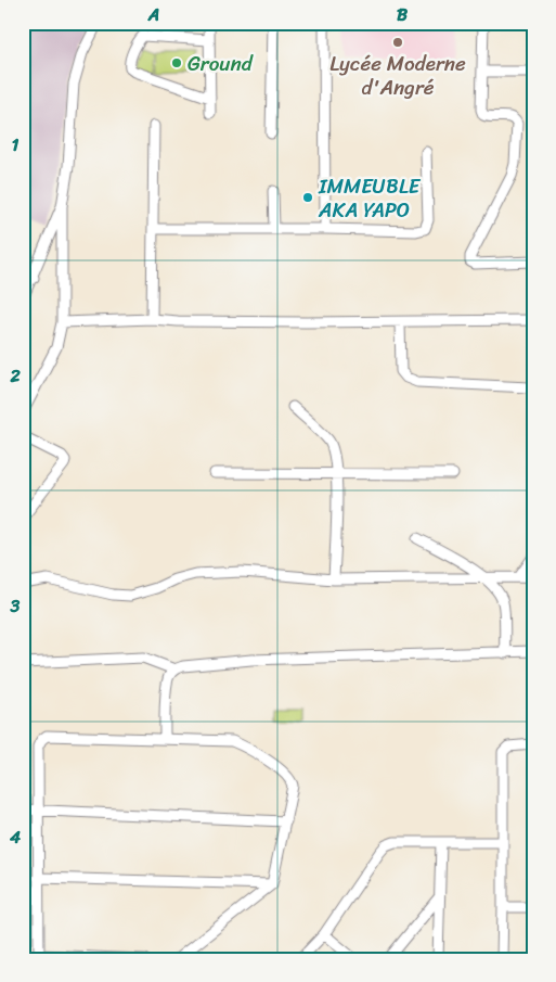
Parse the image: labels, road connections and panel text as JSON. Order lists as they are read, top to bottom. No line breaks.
{"places":["Lycée Moderne d'Angré","Ground","IMMEUBLE AKA YAPO"],"grid":{"columns":["A","B"],"rows":["1","2","3","4"]}}
